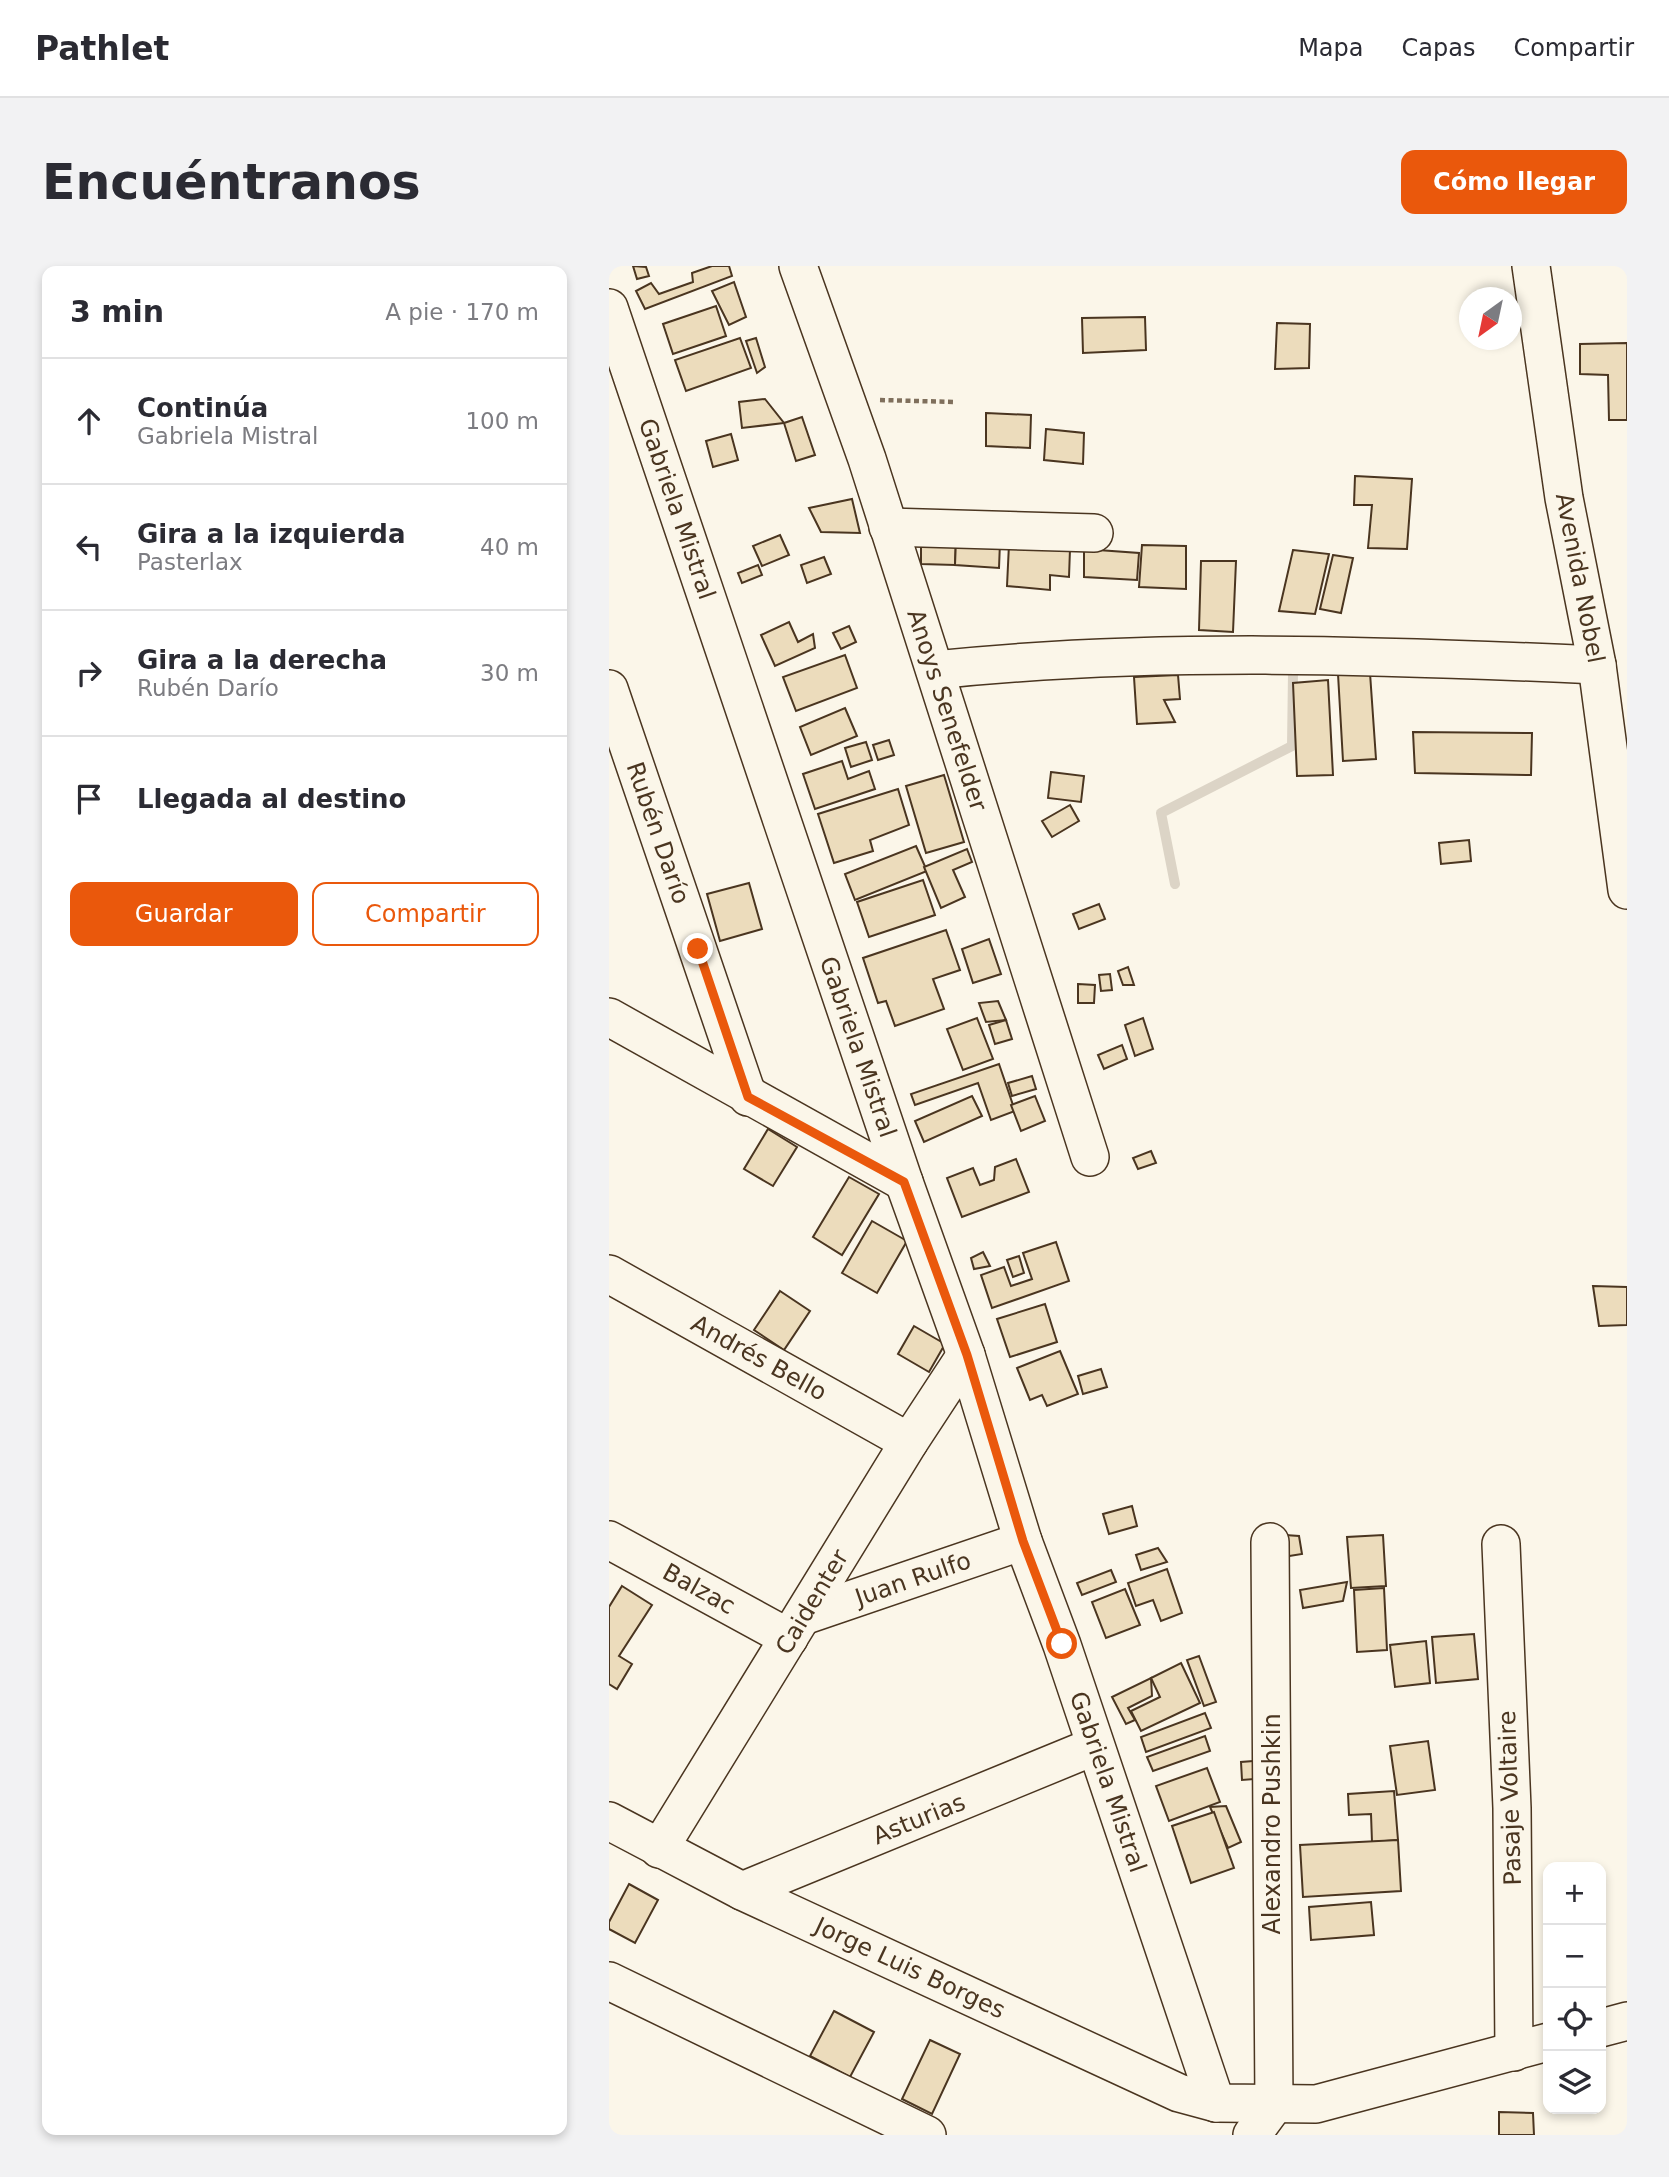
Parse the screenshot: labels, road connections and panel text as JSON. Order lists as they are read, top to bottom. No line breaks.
{"streets":{"street":["Gabriela Mistral","Avenida Nobel","Anoys Senefelder","Rubén Darío","Andrés Bello","Juan Rulfo","Balzac","Caidenter","Pasaje Voltaire","Asturias","Alexandro Pushkin","Jorge Luis Borges"]},"crossings":[["Gabriela Mistral","Juan Rulfo"],["Gabriela Mistral","Caidenter"],["Gabriela Mistral","Asturias"],["Gabriela Mistral","Jorge Luis Borges"],["Andrés Bello","Caidenter"],["Juan Rulfo","Balzac"],["Juan Rulfo","Caidenter"],["Balzac","Caidenter"],["Caidenter","Jorge Luis Borges"],["Pasaje Voltaire","Jorge Luis Borges"],["Asturias","Jorge Luis Borges"],["Alexandro Pushkin","Jorge Luis Borges"]],"north":"bottom left","page":{"header":"Pathlet","nav":["Mapa","Capas","Compartir"],"buttons":["Cómo llegar",["Guardar","Compartir"]],"title":"Encuéntranos","heading":["3 min","A pie · 170 m"],"list":[["Continúa","Gabriela Mistral","100 m"],["Gira a la izquierda","Pasterlax","40 m"],["Gira a la derecha","Rubén Darío","30 m"],"Llegada al destino"],"map_buttons":["+","−"]}}
